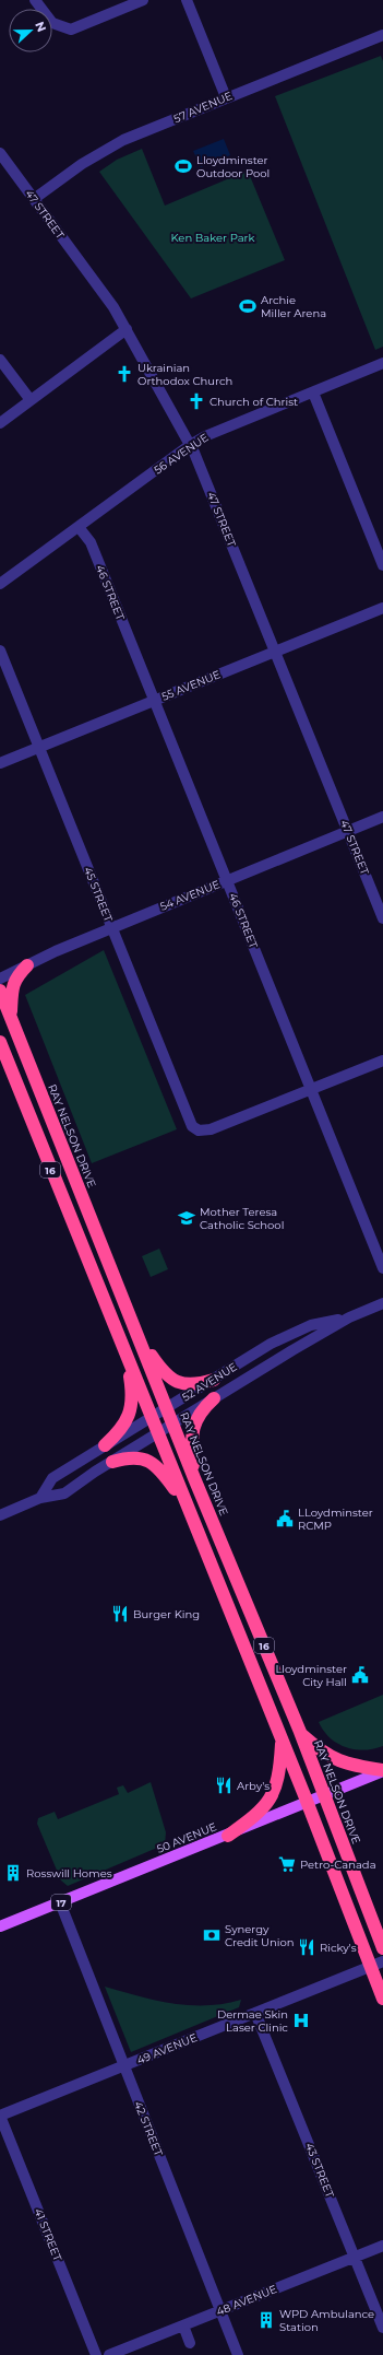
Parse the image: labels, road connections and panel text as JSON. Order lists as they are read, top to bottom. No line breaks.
{"streets":{"highway":["RAY NELSON DRIVE","16"],"main road":["50 AVENUE","17"],"street":["57 AVENUE","47 STREET","56 AVENUE","46 STREET","55 AVENUE","45 STREET","54 AVENUE","52 AVENUE","49 AVENUE","42 STREET","43 STREET","41 STREET","48 AVENUE"]},"crossings":[["57 AVENUE","47 STREET"],["47 STREET","56 AVENUE"],["47 STREET","55 AVENUE"],["47 STREET","54 AVENUE"],["56 AVENUE","46 STREET"],["46 STREET","55 AVENUE"],["46 STREET","45 STREET"],["46 STREET","54 AVENUE"],["55 AVENUE","45 STREET"],["45 STREET","54 AVENUE"],["RAY NELSON DRIVE","52 AVENUE"],["RAY NELSON DRIVE","50 AVENUE"],["16","52 AVENUE"],["16","50 AVENUE"],["16","49 AVENUE"],["50 AVENUE","42 STREET"],["49 AVENUE","42 STREET"],["49 AVENUE","43 STREET"],["49 AVENUE","41 STREET"],["42 STREET","48 AVENUE"],["43 STREET","48 AVENUE"]],"parks":["Ken Baker Park"],"places":{"sports":["Lloydminster Outdoor Pool","Archie Miller Arena"],"church":["Ukrainian Orthodox Church","Church of Christ"],"school or university":["Mother Teresa Catholic School"],"public building":["LLoydminster RCMP","Lloydminster City Hall"],"restaurant":["Burger King","Arby's","Ricky's"],"supermarket":["Petro-Canada"],"building":["Rosswill Homes","WPD Ambulance Station"],"bank":["Synergy Credit Union"],"hospital":["Dermae Skin Laser Clinic"]},"north":"right"}
